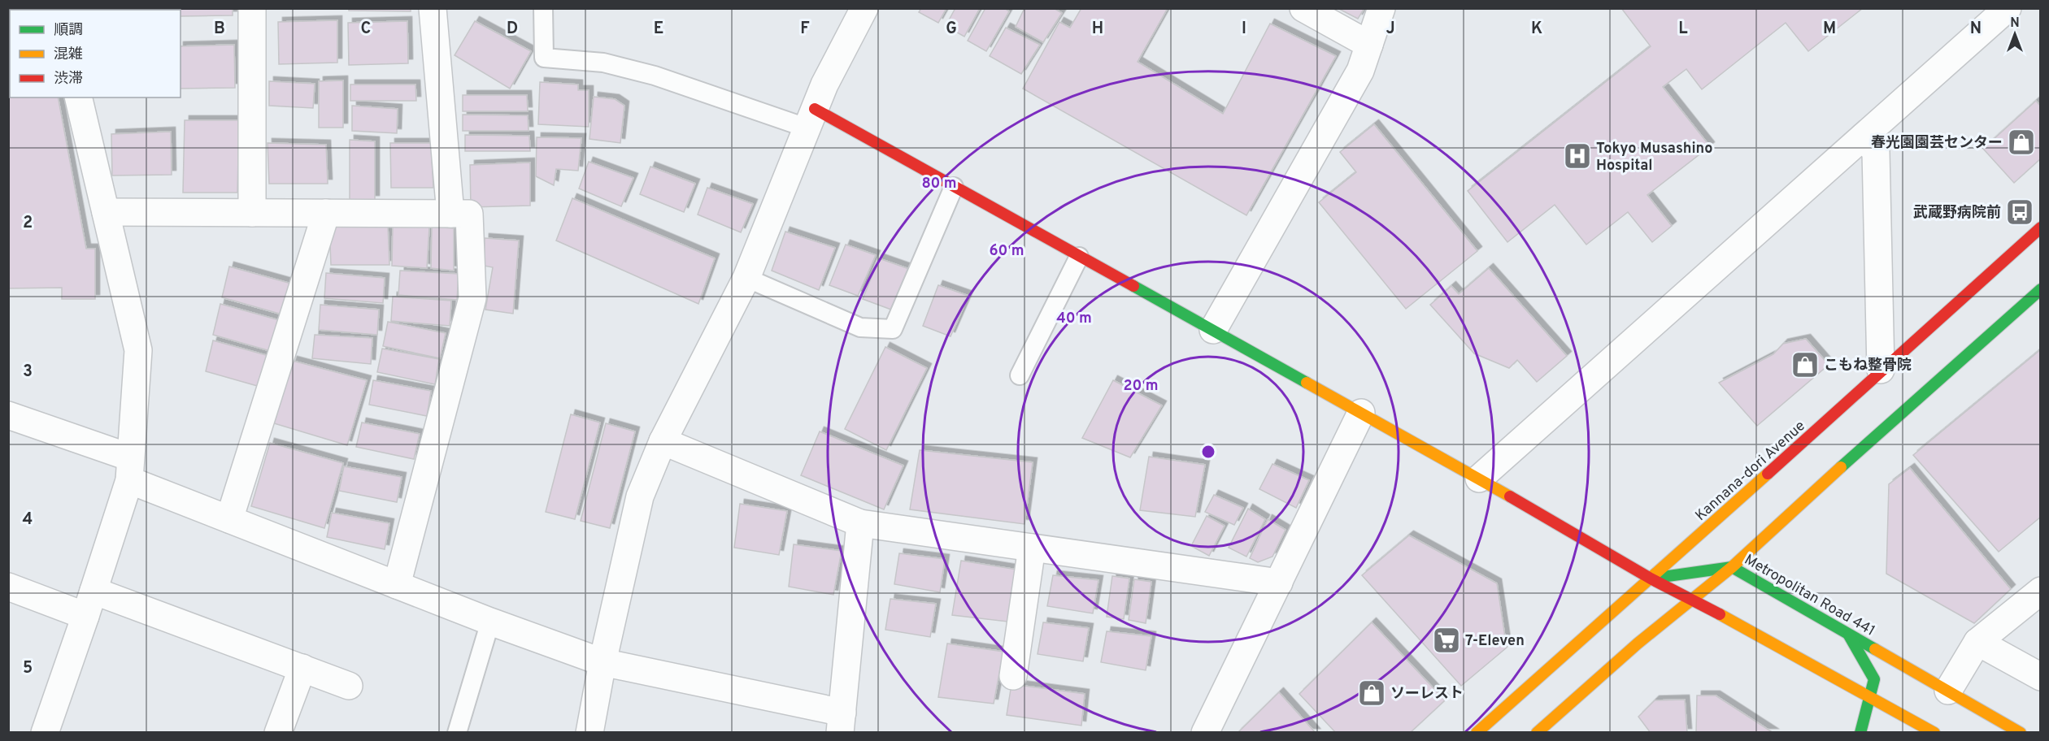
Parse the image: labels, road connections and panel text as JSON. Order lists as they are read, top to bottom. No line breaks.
{"streets":{"main road":["Kannana-dori Avenue","Metropolitan Road 441"]},"crossings":[["Kannana-dori Avenue","Metropolitan Road 441"]],"places":{"shop":["春光園園芸センター","こもね整骨院","ソーレスト"],"hospital":["Tokyo Musashino Hospital"],"bus stop":["武蔵野病院前"],"supermarket":["7-Eleven"]},"legend":["順調","混雑","渋滞"],"north":"top","grid":{"columns":["B","C","D","E","F","G","H","I","J","K","L","M","N"],"rows":["2","3","4","5"]},"rings":["80 m","60 m","40 m","20 m"]}
